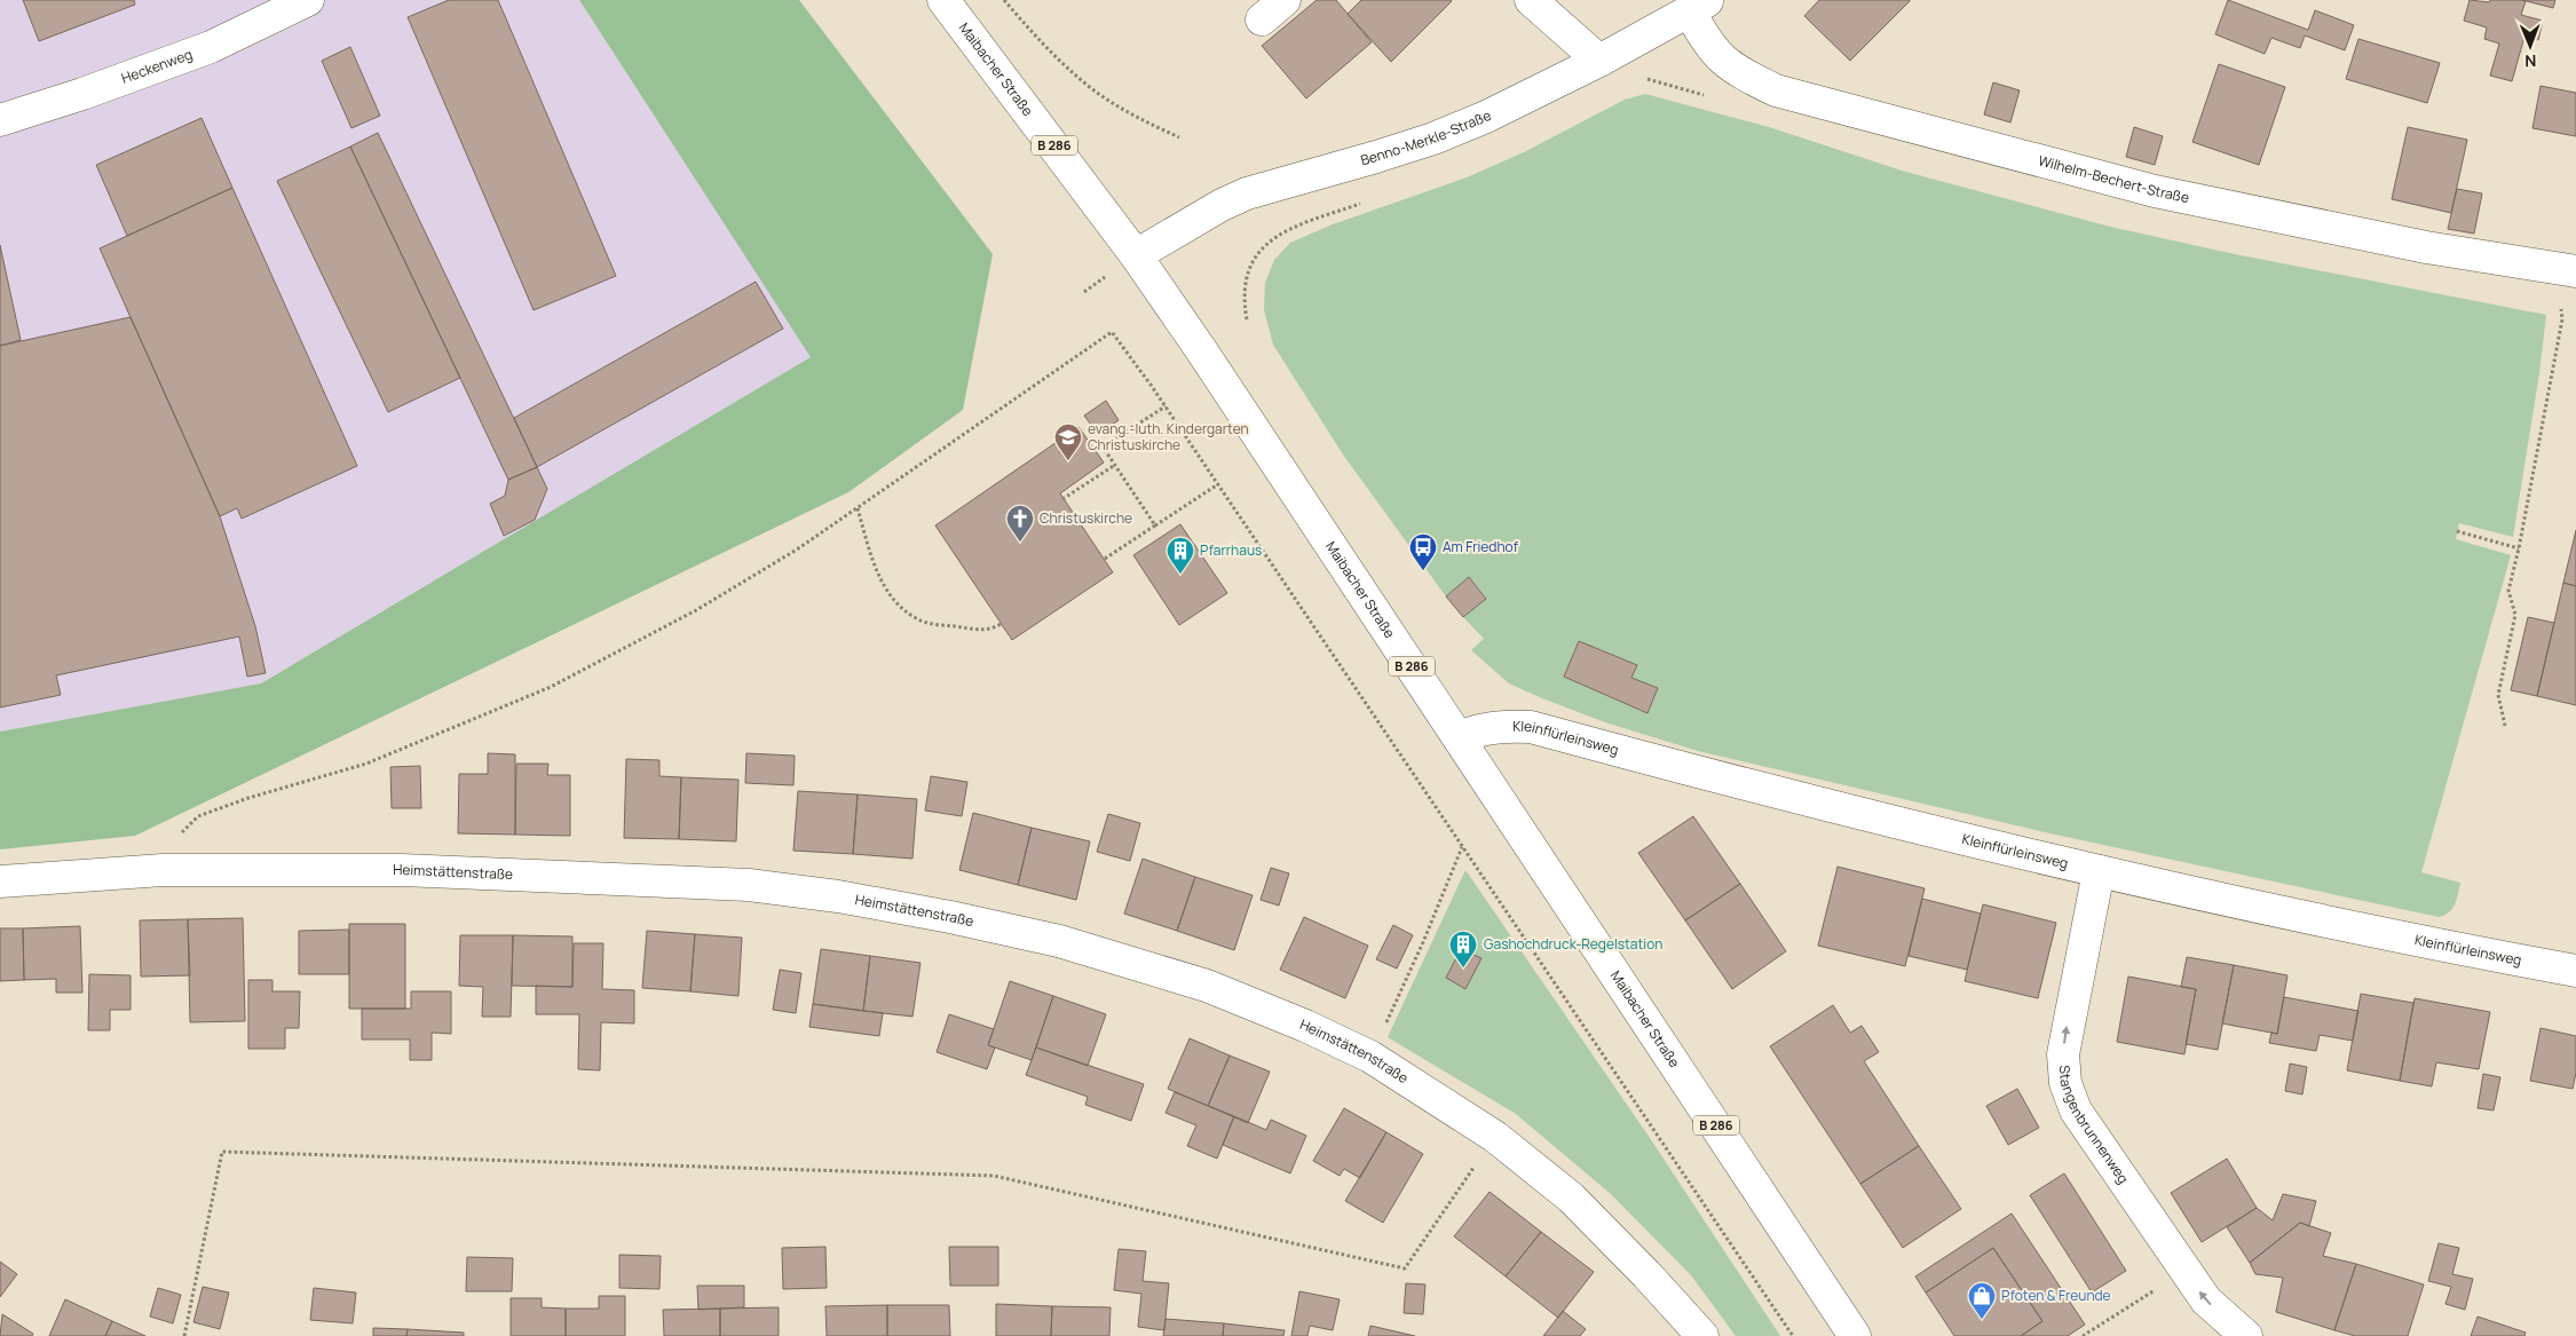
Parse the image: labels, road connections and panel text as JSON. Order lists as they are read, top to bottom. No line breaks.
{"streets":{"street":["Heckenweg","Maibacher Straße","Benno-Merkle-Straße","B 286","Wilhelm-Bechert-Straße","Kleinflürleinsweg","Heimstättenstraße","Stangenbrunnenweg"]},"crossings":[["Maibacher Straße","Benno-Merkle-Straße"],["Maibacher Straße","Kleinflürleinsweg"],["Benno-Merkle-Straße","Wilhelm-Bechert-Straße"],["Kleinflürleinsweg","Stangenbrunnenweg"]],"one_way":["Stangenbrunnenweg"],"places":{"school or university":["evang.-luth. Kindergarten Christuskirche"],"church":["Christuskirche"],"bus stop":["Am Friedhof"],"building":["Pfarrhaus","Gashochdruck-Regelstation"],"shop":["Pfoten & Freunde"]},"north":"bottom"}
